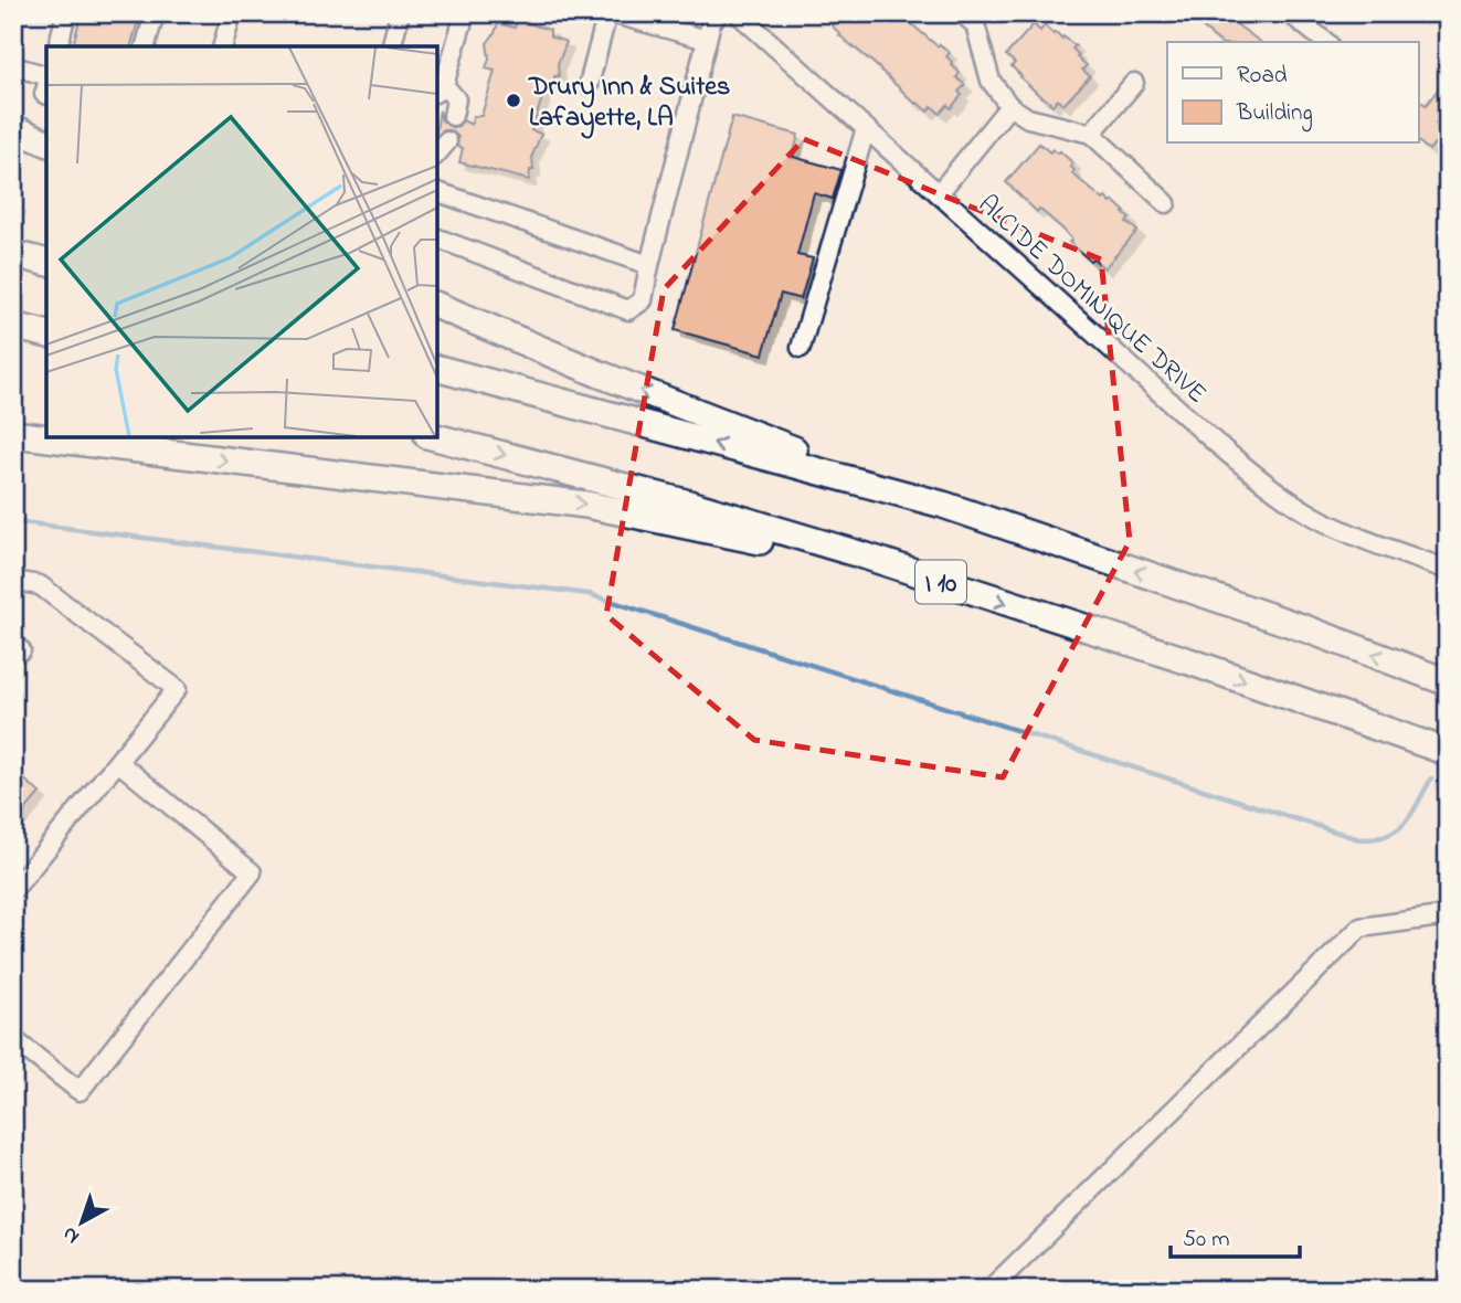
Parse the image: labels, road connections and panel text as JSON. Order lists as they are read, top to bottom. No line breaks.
{"streets":{"highway":["I 10"],"street":["ALCIDE DOMINIQUE DRIVE"]},"places":["Drury Inn & Suites Lafayette, LA"],"legend":["Road","Building"],"scale_bar":"50 m","north":"bottom left"}
